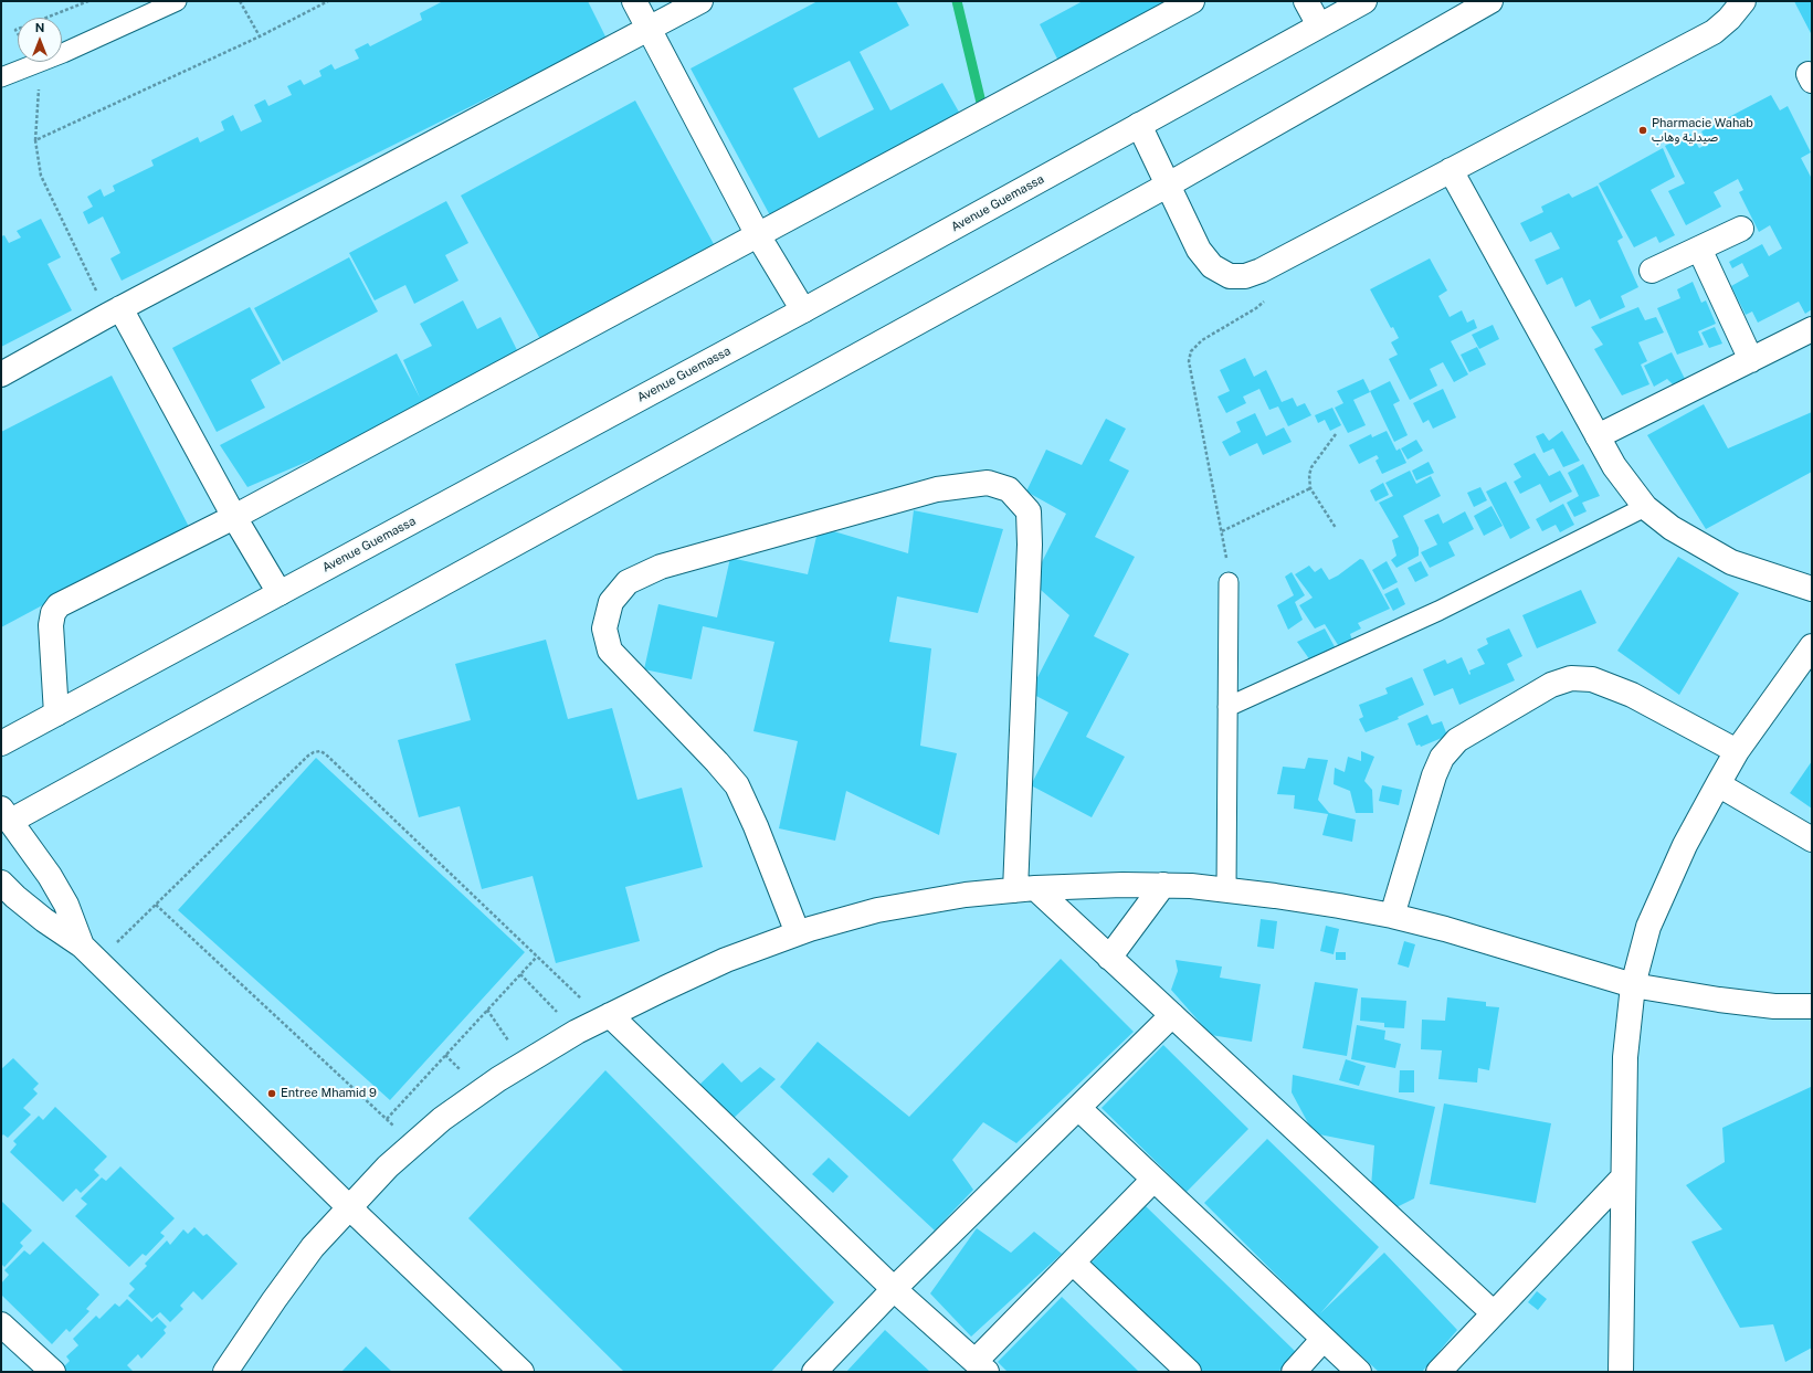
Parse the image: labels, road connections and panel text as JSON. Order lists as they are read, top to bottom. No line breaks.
{"streets":{"street":["Avenue Guemassa"]},"places":["Pharmacie Wahab صيدلية وهاب","Entree Mhamid 9"],"north":"top"}
